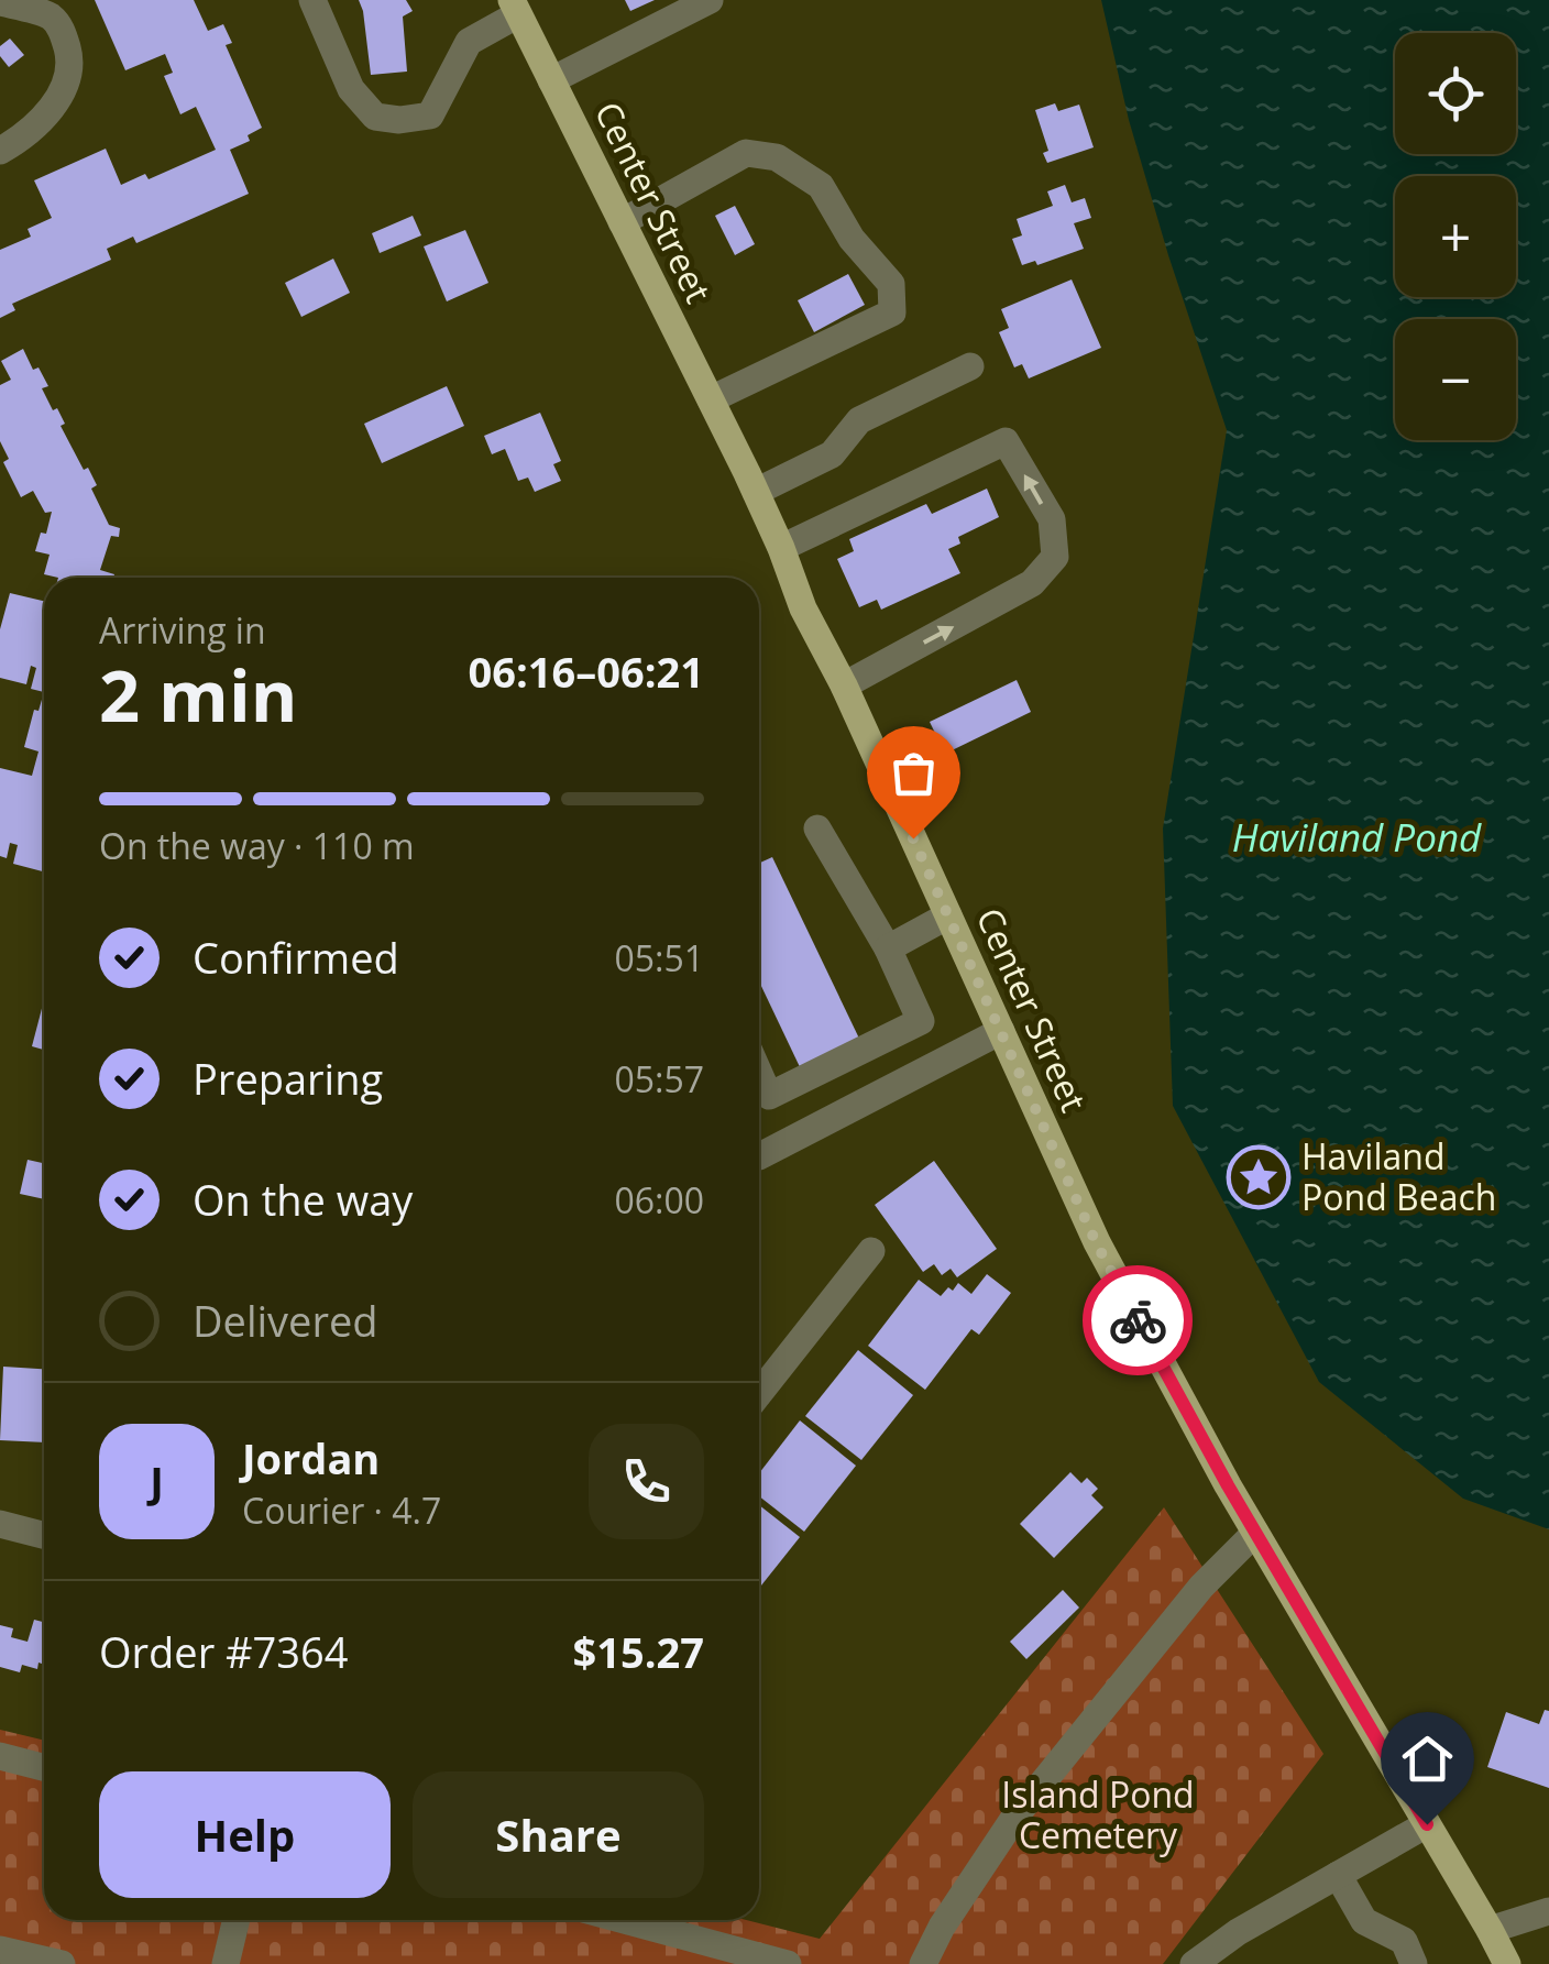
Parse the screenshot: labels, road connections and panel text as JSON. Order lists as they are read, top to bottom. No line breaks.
{"streets":{"main road":["Center Street"]},"water":["Haviland Pond"],"parks":["Island Pond Cemetery"],"places":{"place":["Haviland Pond Beach"]},"page":{"map_buttons":["+","−"],"heading":["2 min","Arriving in","06:16–06:21"],"panel":["Jordan","Courier · 4.7","Order #7364","$15.27"],"bar":"On the way · 110 m","list":[["Confirmed","05:51"],["Preparing","05:57"],["On the way","06:00"],"Delivered"],"round":"J","buttons":["Help","Share"]}}
